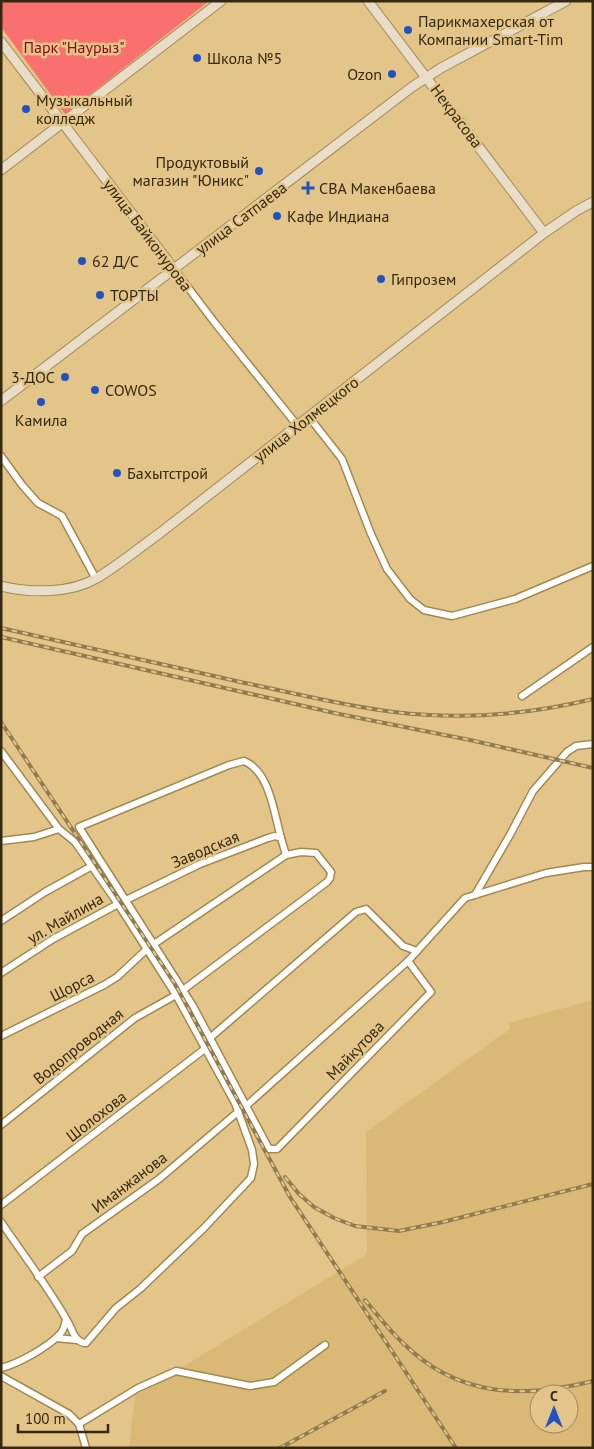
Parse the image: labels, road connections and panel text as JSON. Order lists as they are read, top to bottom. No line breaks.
{"streets":{"street":["Некрасова","улица Сатпаева","улица Байконурова","улица Холмецкого","Заводская","ул. Майлина","Щорса","Водопроводная","Майкутова","Шолохова","Иманжанова"]},"crossings":[["Некрасова","улица Сатпаева"],["Некрасова","улица Холмецкого"],["улица Сатпаева","улица Байконурова"],["улица Байконурова","улица Холмецкого"]],"parks":["Парк \"Наурыз\""],"places":{"other":["Парикмахерская от Компании Smart-Tim","Школа №5","Ozon","Музыкальный колледж","Продуктовый магазин \"Юникс\"","Кафе Индиана","62 Д/С","Гипрозем","ТОРТЫ","3-ДОС","COWOS","Камила","Бахытстрой"],"health":["СВА Макенбаева"]},"scale_bar":"100 m","north":"top"}
